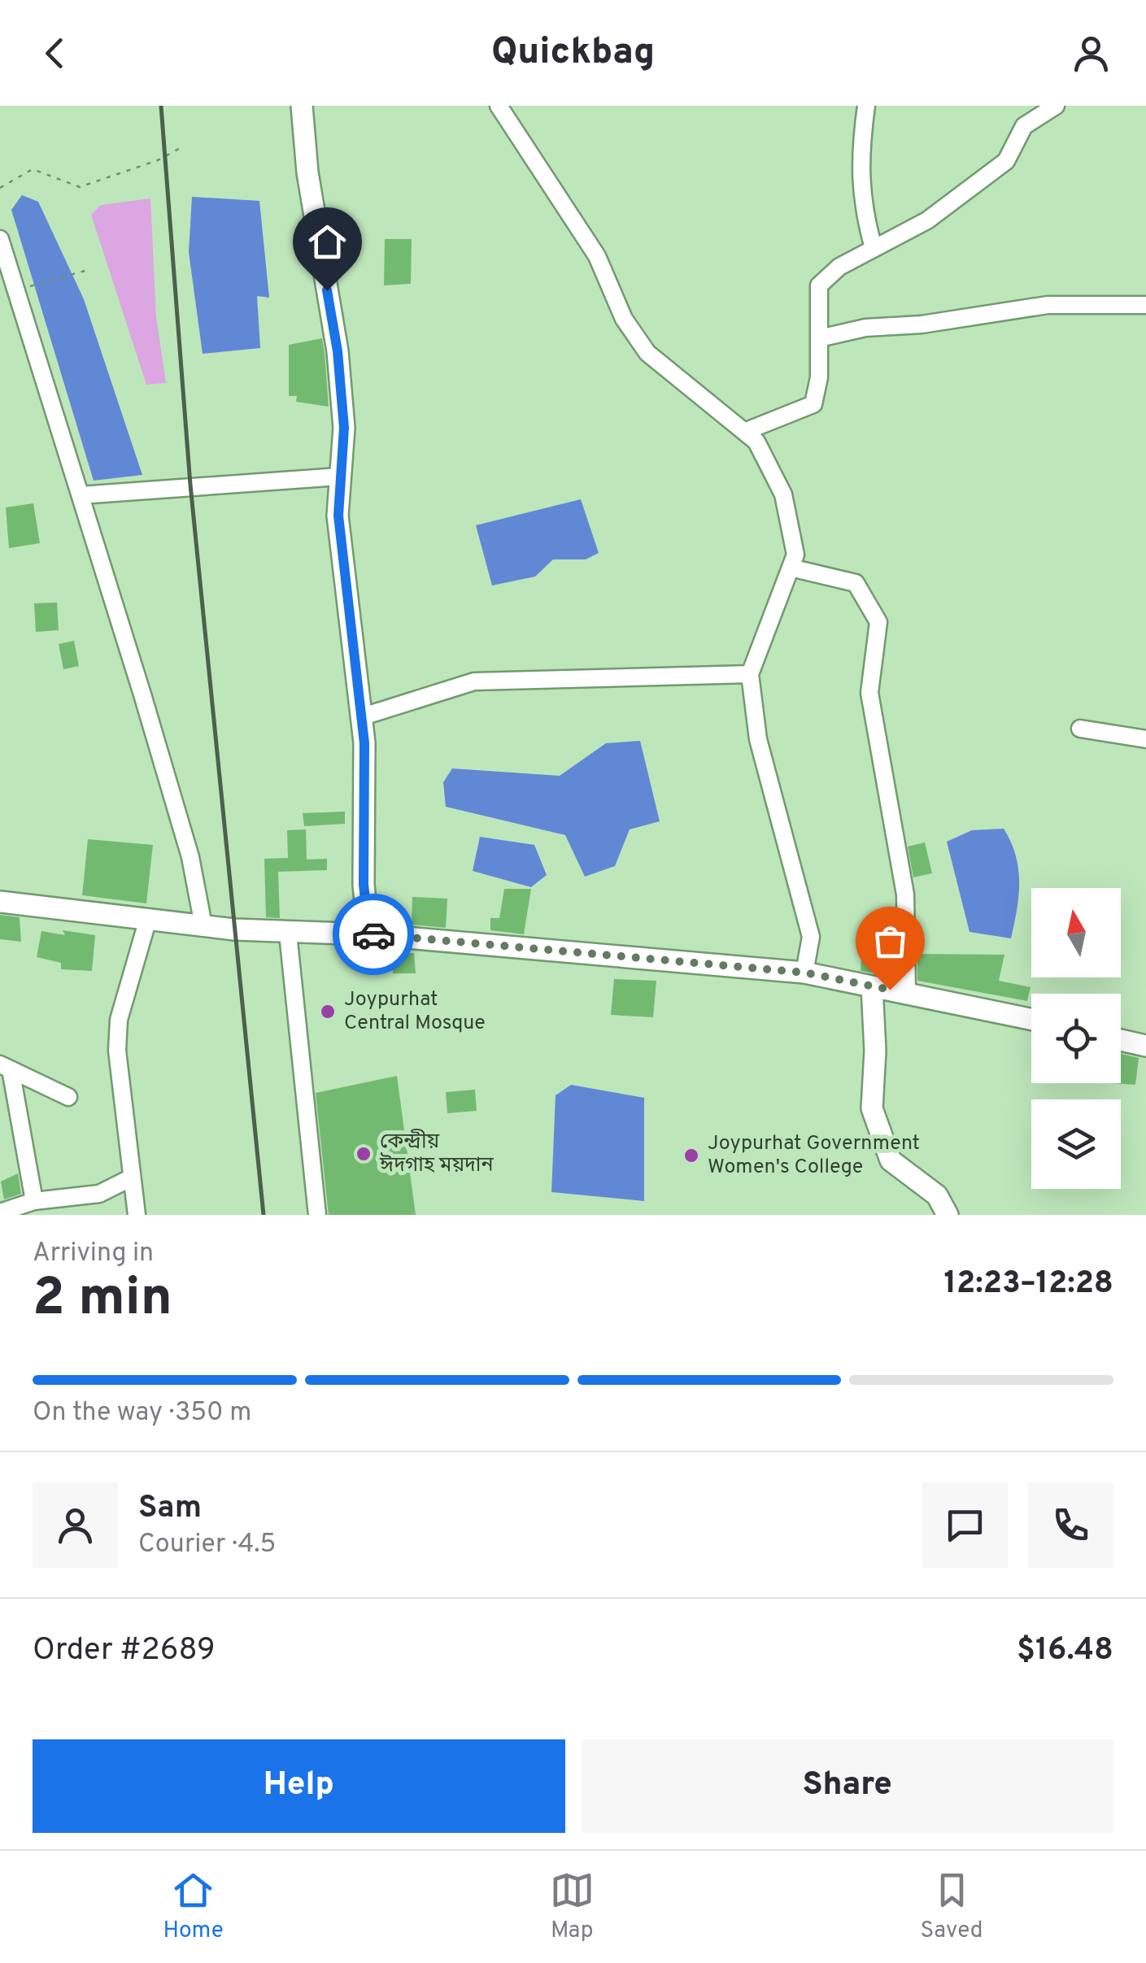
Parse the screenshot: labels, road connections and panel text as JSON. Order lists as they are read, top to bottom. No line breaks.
{"places":["Joypurhat Central Mosque","কেন্দ্রীয় ঈদগাহ ময়দান","Joypurhat Government Women's College"],"north":"top","page":{"header":"Quickbag","heading":["2 min","Arriving in","12:23–12:28"],"panel":["Sam","Courier · 4.5","Order #2689","$16.48"],"bar":"On the way · 350 m","buttons":["Help","Share"],"tabs":["Home","Map","Saved"]}}
